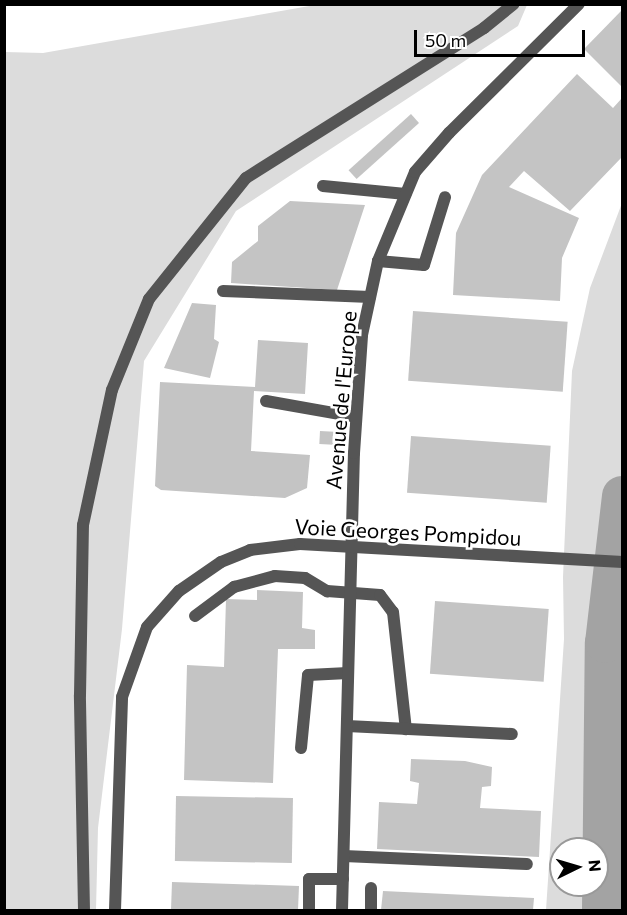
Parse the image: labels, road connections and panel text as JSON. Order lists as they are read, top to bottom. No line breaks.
{"streets":{"street":["Avenue de l'Europe","Voie Georges Pompidou"]},"crossings":[["Avenue de l'Europe","Voie Georges Pompidou"]],"scale_bar":"50 m","north":"right"}
